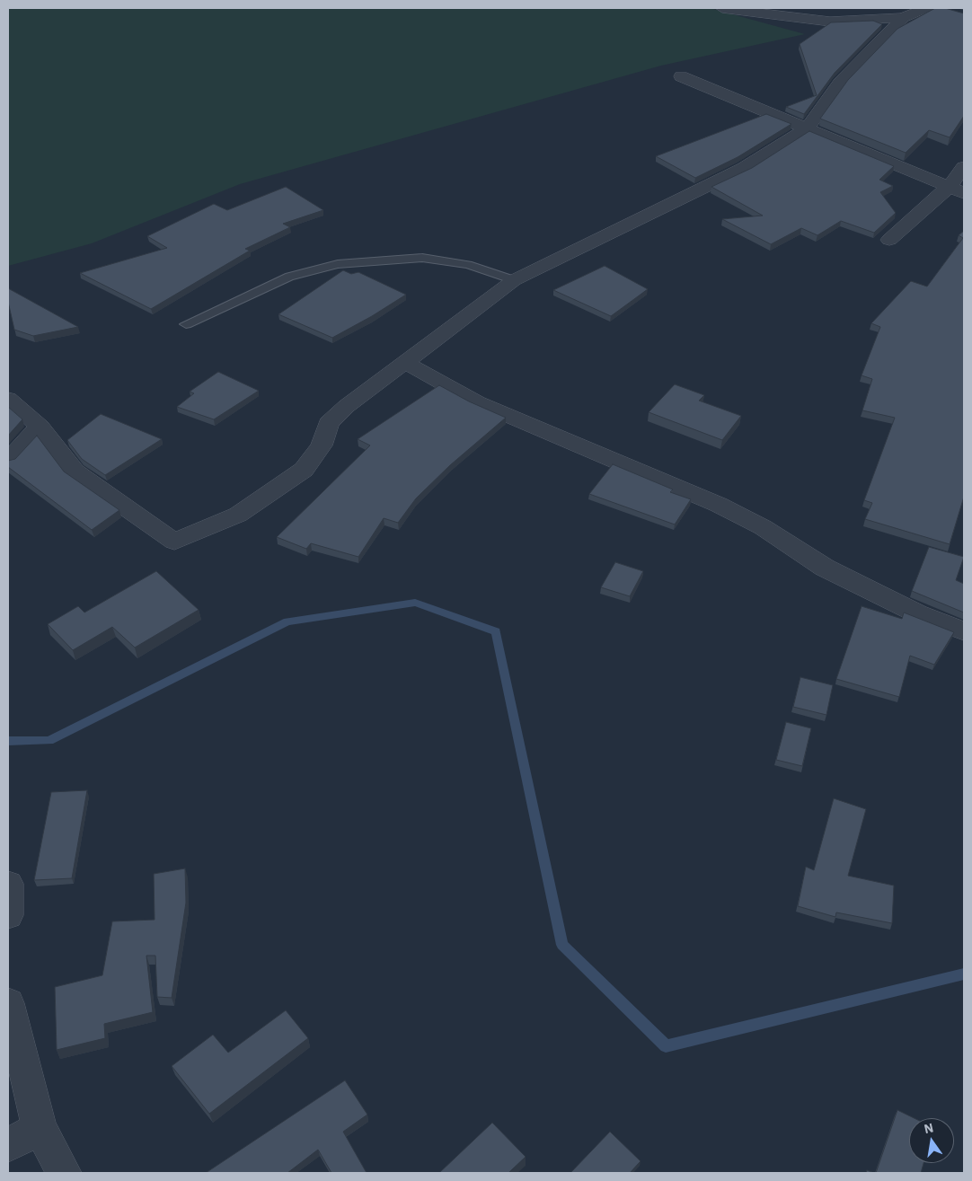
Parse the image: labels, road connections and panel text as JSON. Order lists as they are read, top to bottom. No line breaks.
{"north":"top"}
